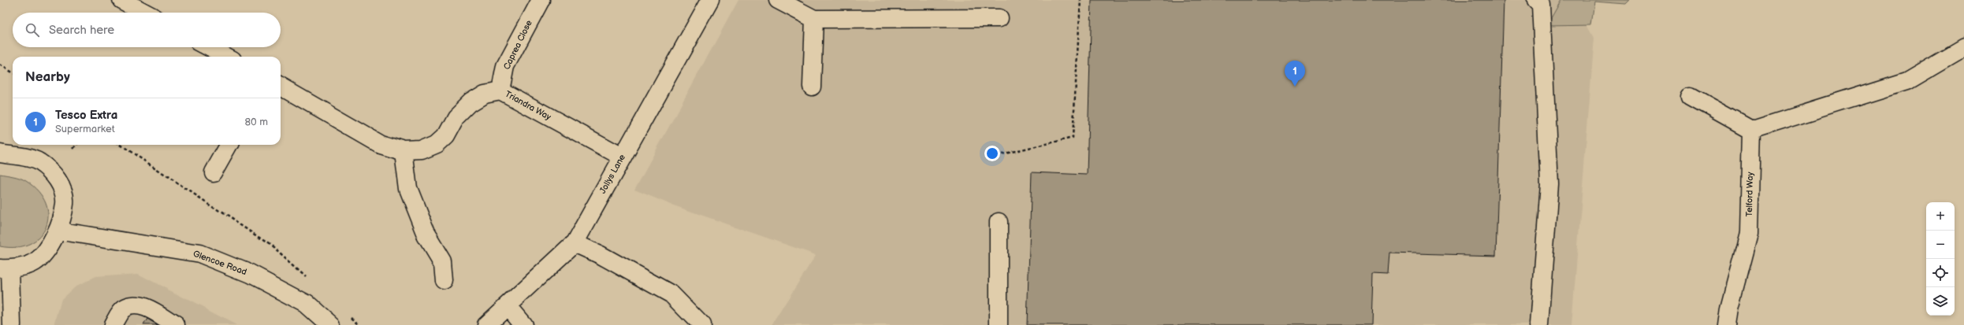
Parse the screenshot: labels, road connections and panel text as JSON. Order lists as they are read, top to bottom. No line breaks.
{"streets":{"street":["Caprea Close","Triandra Way","Jollys Lane","Telford Way","Glencoe Road"]},"crossings":[["Caprea Close","Triandra Way"],["Triandra Way","Jollys Lane"]],"page":{"search":"Search here","heading":"Nearby","pins":"1","list":[{"mark":"1","name":"Tesco Extra","note":"Supermarket","value":"80 m"}],"map_buttons":["+","−"]}}
